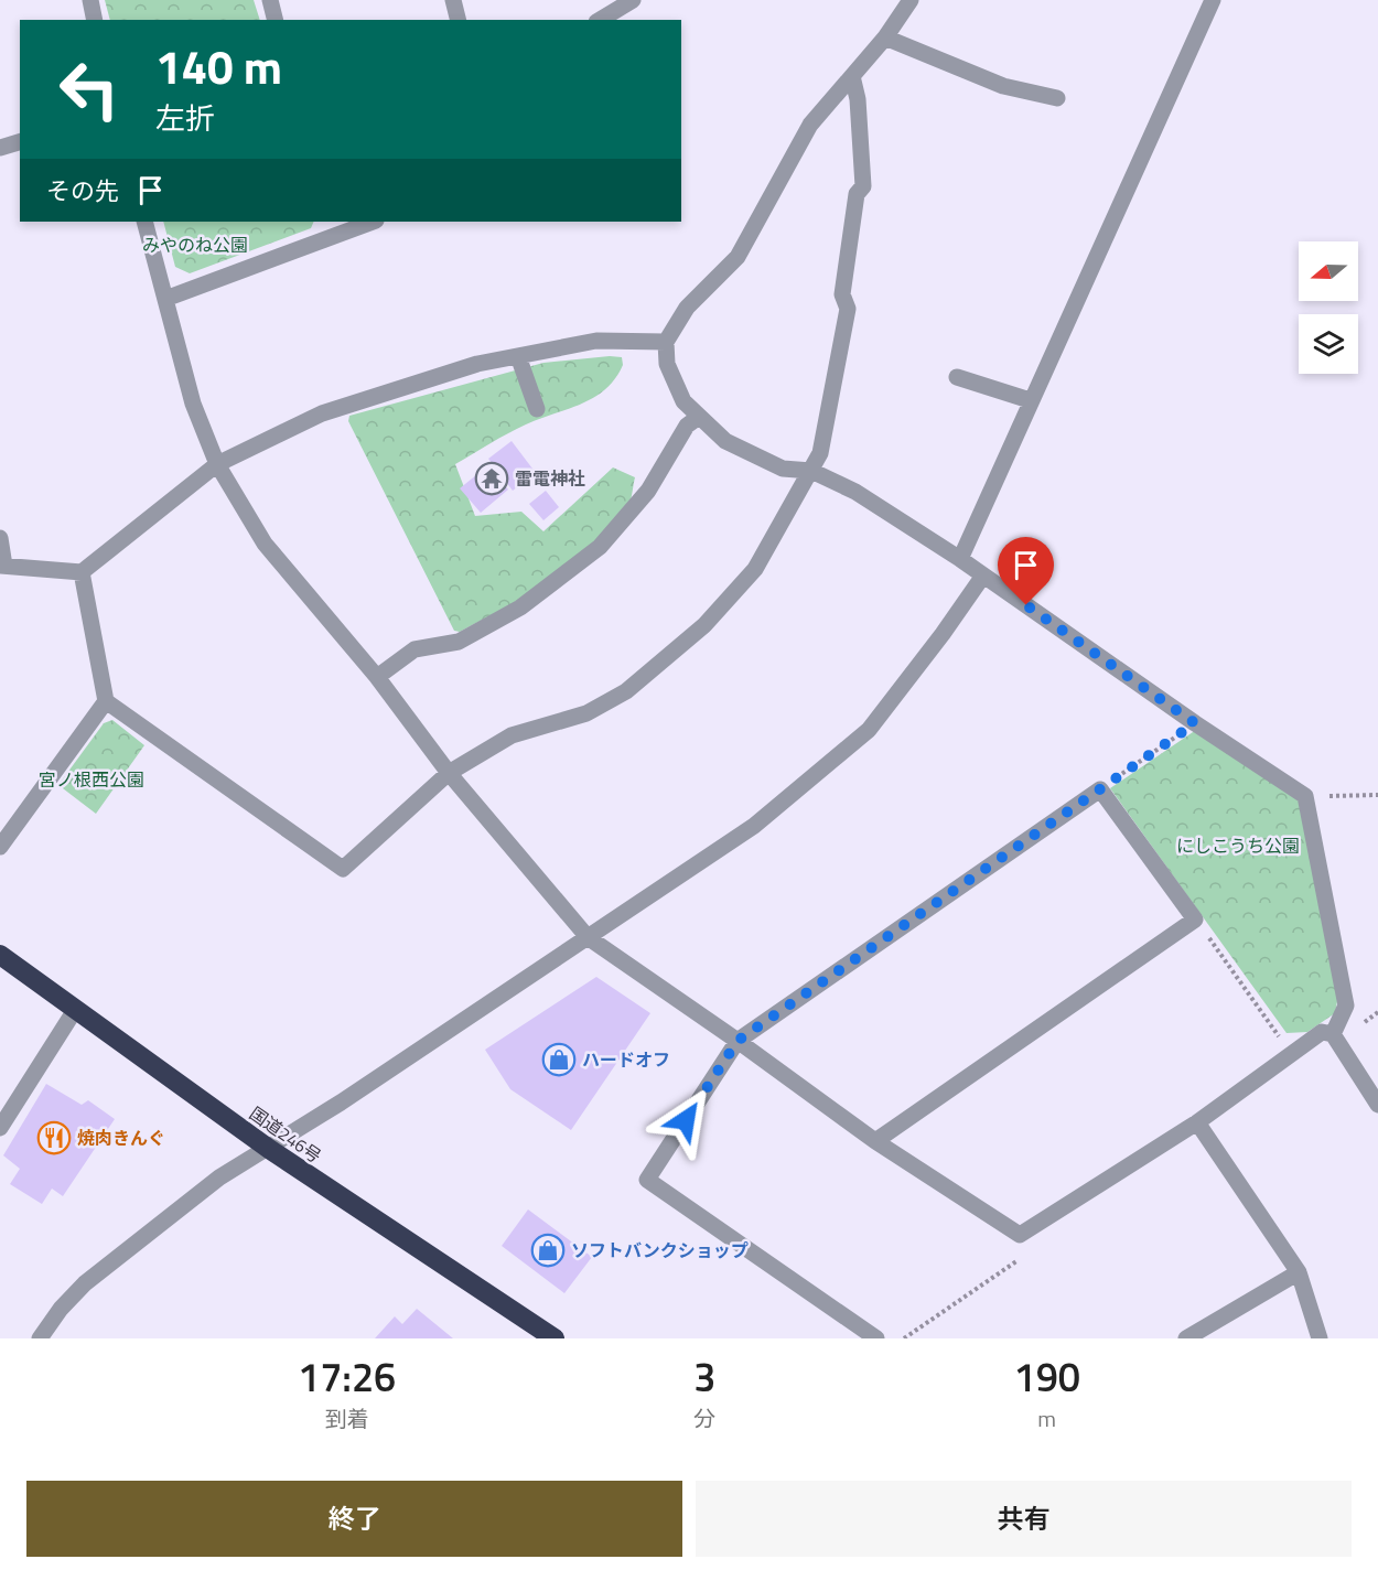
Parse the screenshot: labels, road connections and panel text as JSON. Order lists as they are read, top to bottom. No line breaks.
{"streets":{"highway":["国道246号"]},"parks":["みやのね公園","宮ノ根西公園","にしこうち公園"],"places":{"temple":["雷電神社"],"shop":["ハードオフ","ソフトバンクショップ"],"restaurant":["焼肉きんぐ"]},"north":"left","page":{"turn":["140 m","左折"],"then":"その先","eta":["17:26","到着","3","分","190","m"],"buttons":["終了","共有"]}}
